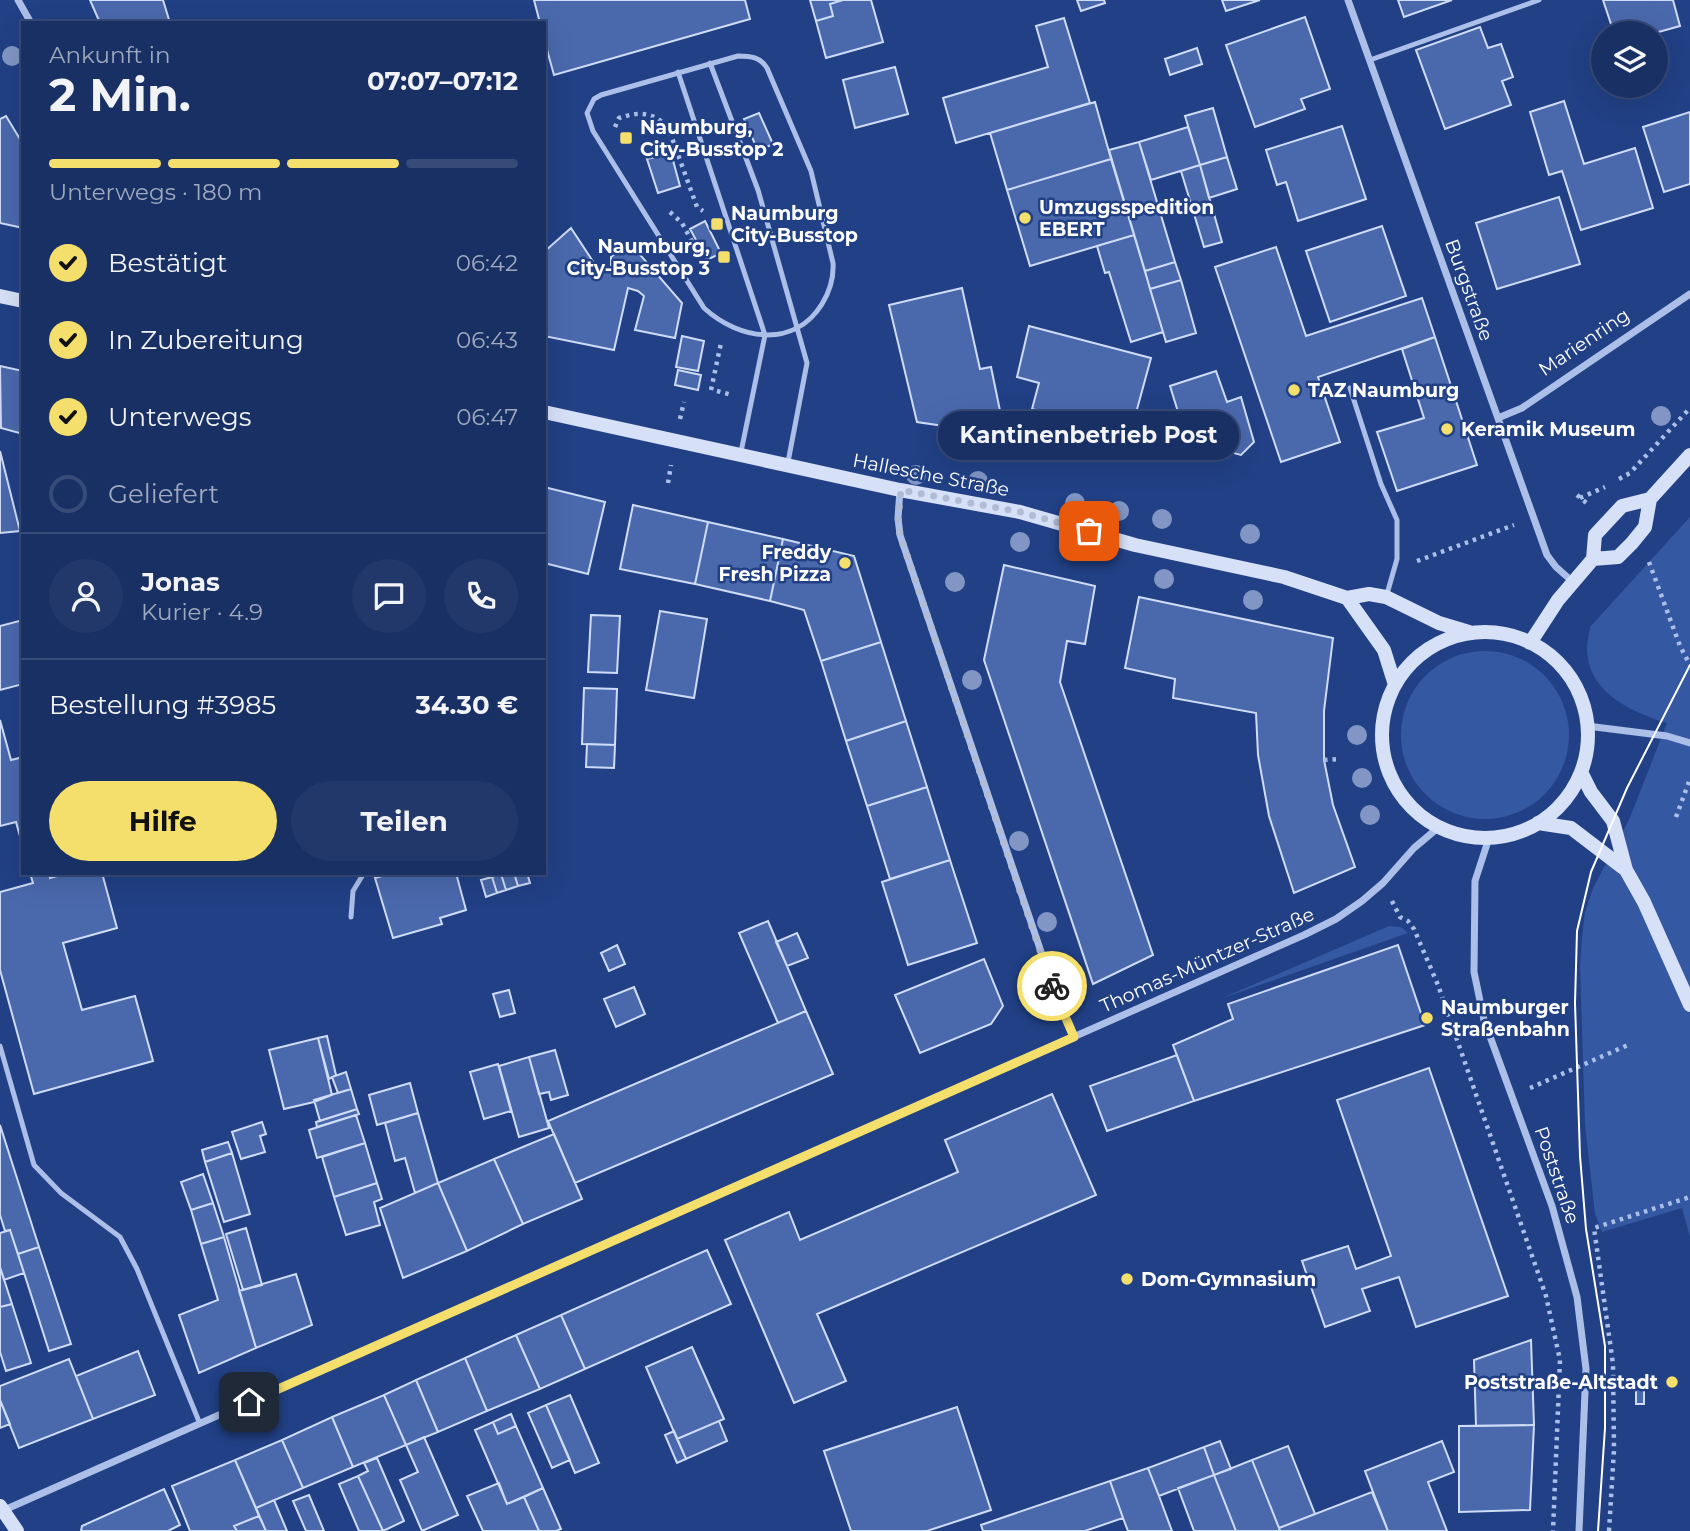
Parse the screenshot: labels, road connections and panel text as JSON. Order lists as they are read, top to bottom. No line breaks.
{"streets":{"main road":["Hallesche Straße"],"street":["Burgstraße","Marienring","Thomas-Müntzer-Straße","Poststraße"]},"crossings":[["Burgstraße","Marienring"],["Thomas-Müntzer-Straße","Poststraße"]],"places":{"transit":["Naumburg, City-Busstop 2","Naumburg City-Busstop","Naumburg, City-Busstop 3"],"other":["Umzugsspedition EBERT","TAZ Naumburg","Keramik Museum","Kantinenbetrieb Post","Freddy Fresh Pizza","Naumburger Straßenbahn","Dom-Gymnasium","Poststraße-Altstadt"]},"page":{"heading":["2 Min.","Ankunft in","07:07–07:12"],"panel":["Jonas","Kurier · 4.9","Bestellung #3985","34.30 €"],"bar":"Unterwegs · 180 m","list":[["Bestätigt","06:42"],["In Zubereitung","06:43"],["Unterwegs","06:47"],"Geliefert"],"bubble":"Kantinenbetrieb Post","buttons":["Hilfe","Teilen"]}}
